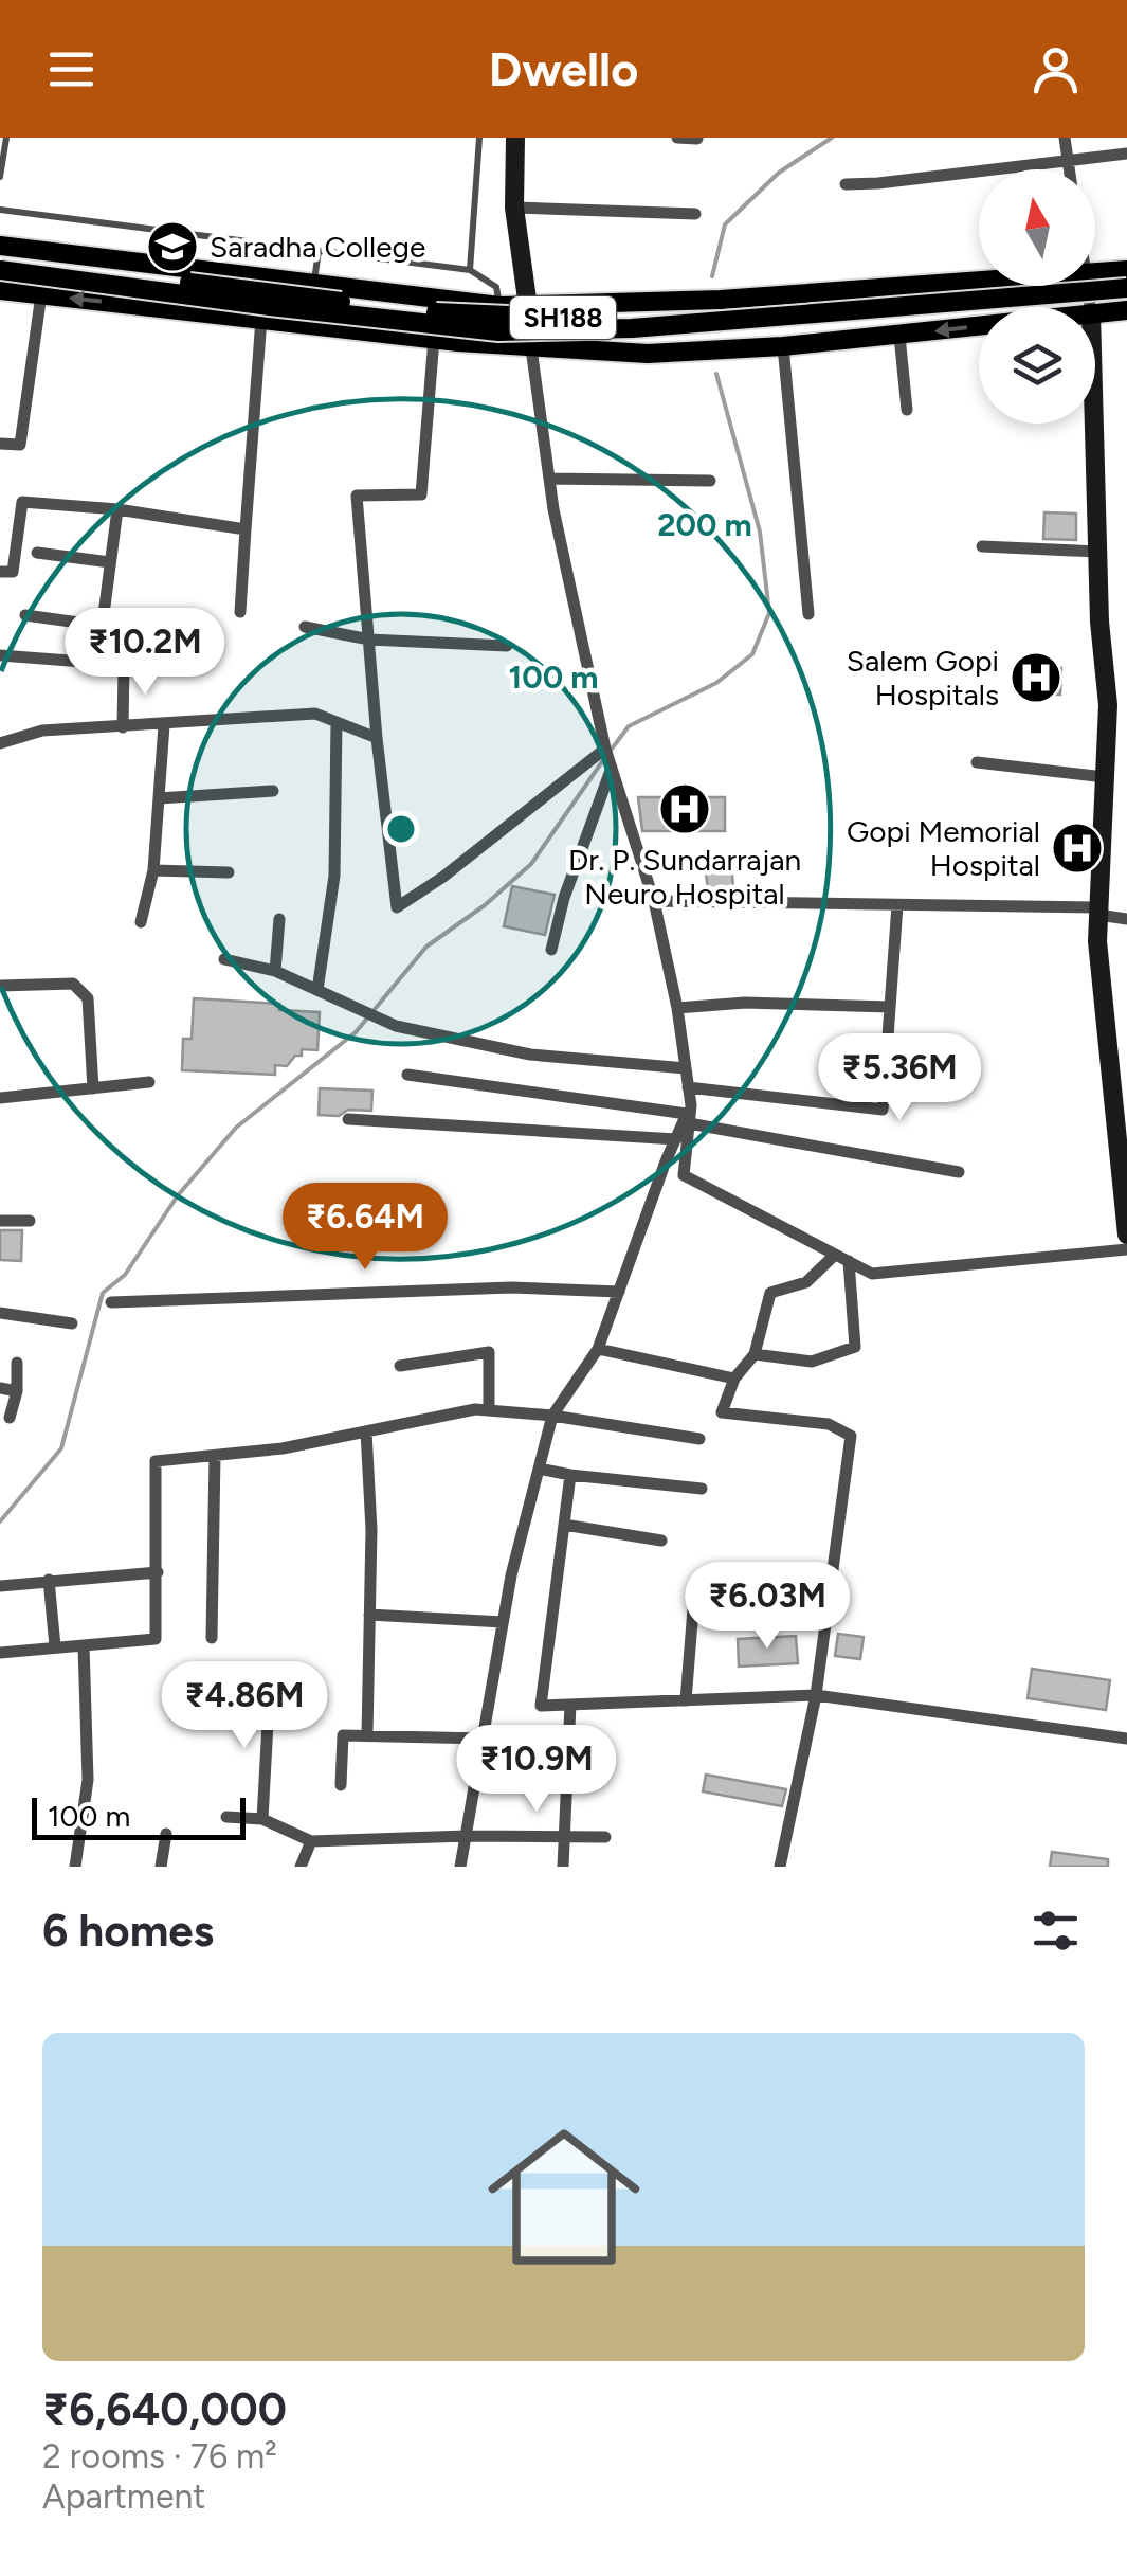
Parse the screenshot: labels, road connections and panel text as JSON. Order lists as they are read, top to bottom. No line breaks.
{"streets":{"main road":["SH188"]},"places":{"school or university":["Saradha College"],"hospital":["Salem Gopi Hospitals","Dr. P. Sundarrajan Neuro Hospital","Gopi Memorial Hospital"]},"scale_bar":"100 m","north":"top","page":{"header":"Dwello","price":["₹10.2M","₹5.36M","₹6.64M","₹6.03M","₹4.86M","₹10.9M"],"scale":"100 m","heading":"6 homes","list":[{"name":"₹6,640,000","note":"2 rooms · 76 m² · Apartment"}]},"rings":["200 m","100 m"]}
